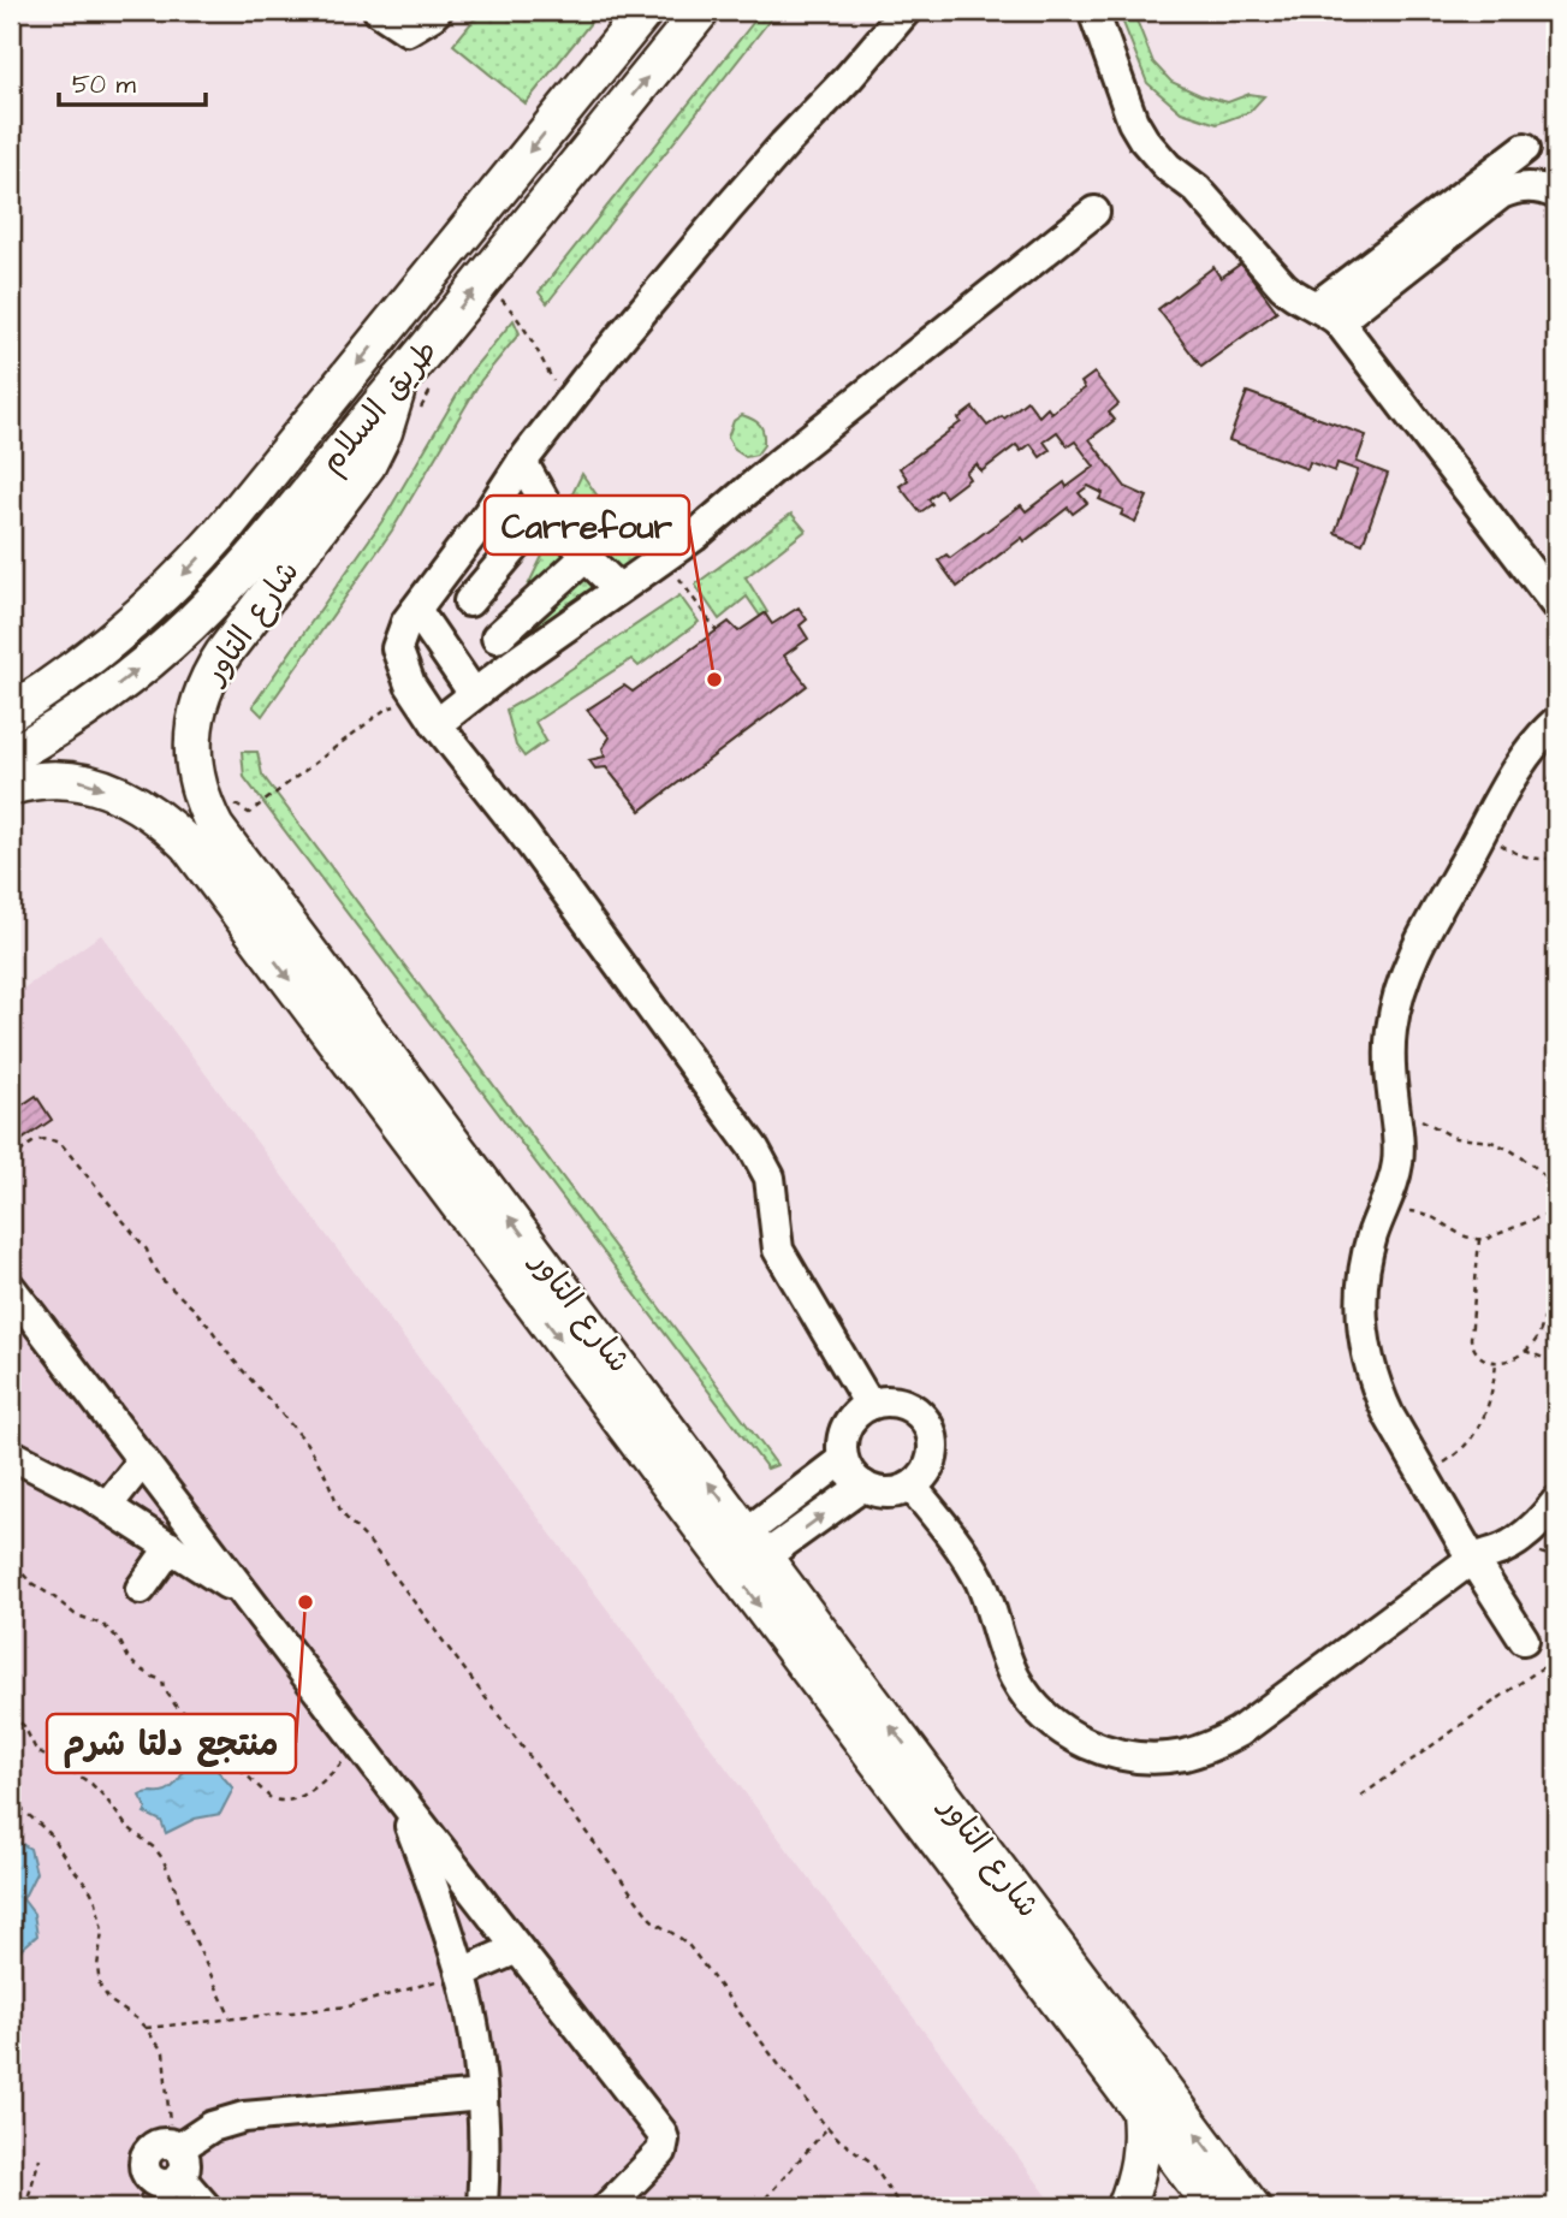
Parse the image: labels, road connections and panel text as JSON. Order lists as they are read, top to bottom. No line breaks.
{"streets":{"main road":["طريق السلام","شارع التاور"]},"crossings":[["طريق السلام","شارع التاور"]],"places":["Carrefour","منتجع دلتا شرم"],"scale_bar":"50 m"}
